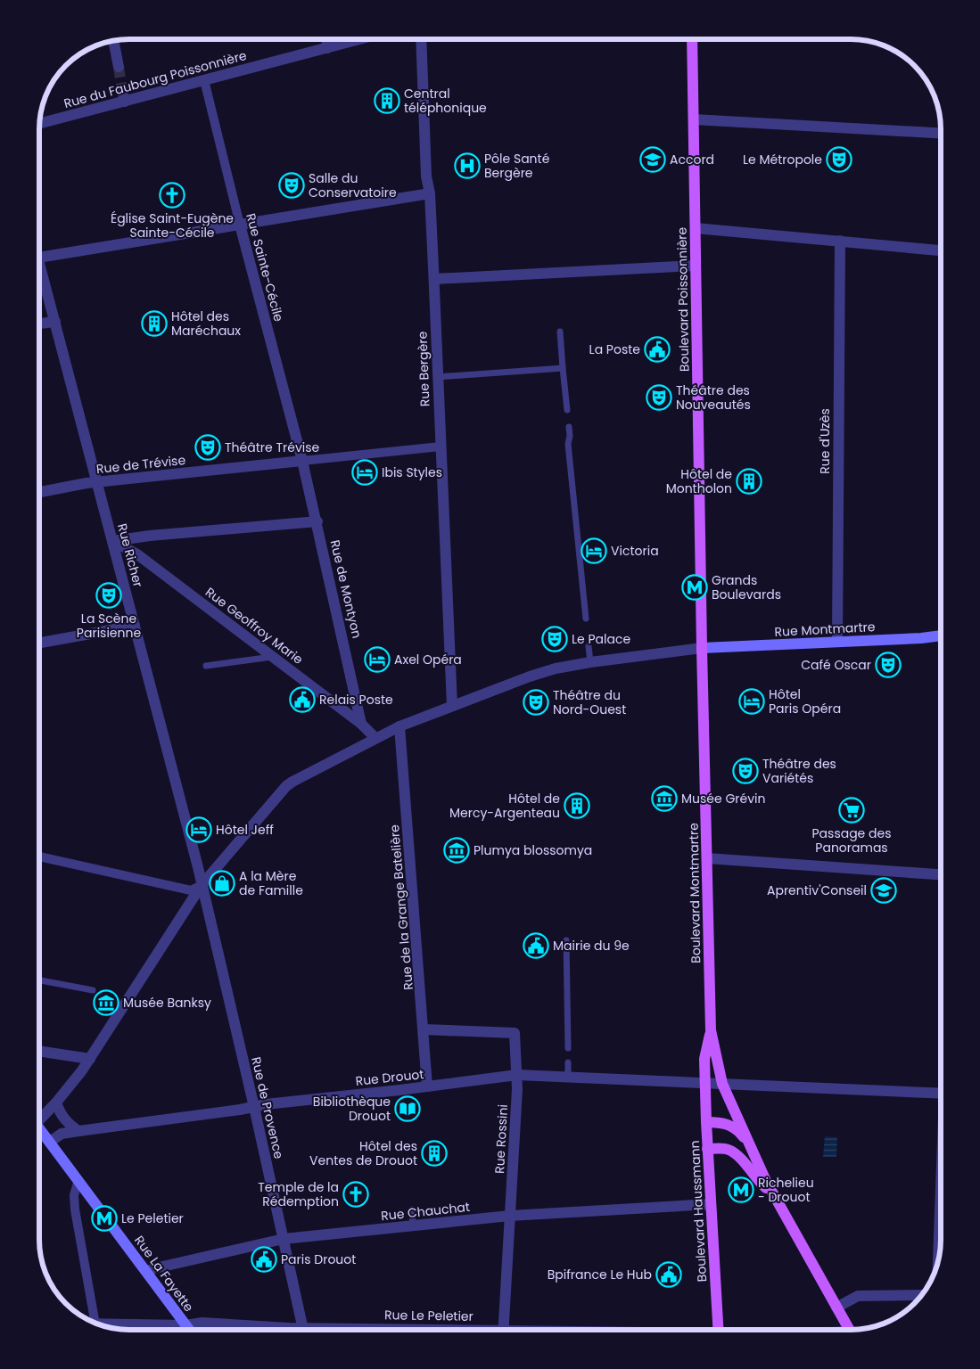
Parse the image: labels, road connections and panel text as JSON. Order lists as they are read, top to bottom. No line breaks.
{"streets":{"main road":["Boulevard Poissonnière","Rue Montmartre","Boulevard Montmartre","Boulevard Haussmann","Rue La Fayette"],"street":["Rue du Faubourg Poissonnière","Rue Sainte-Cécile","Rue Bergère","Rue d'Uzès","Rue de Trévise","Rue Richer","Rue de Montyon","Rue Geoffroy Marie","Rue de la Grange Batelière","Rue Drouot","Rue de Provence","Rue Rossini","Rue Chauchat","Rue Le Peletier"]},"crossings":[["Rue du Faubourg Poissonnière","Rue Sainte-Cécile"],["Rue Sainte-Cécile","Rue de Trévise"],["Rue Sainte-Cécile","Rue de Montyon"],["Boulevard Poissonnière","Rue Montmartre"],["Boulevard Poissonnière","Boulevard Montmartre"],["Rue Bergère","Rue de Trévise"],["Rue d'Uzès","Rue Montmartre"],["Rue de Trévise","Rue Richer"],["Rue de Trévise","Rue de Montyon"],["Rue Richer","Rue Geoffroy Marie"],["Rue Richer","Rue de Provence"],["Rue de Montyon","Rue Geoffroy Marie"],["Rue Montmartre","Boulevard Montmartre"],["Boulevard Montmartre","Rue Drouot"],["Boulevard Montmartre","Boulevard Haussmann"],["Rue de la Grange Batelière","Rue Drouot"],["Rue de la Grange Batelière","Rue Rossini"],["Rue Drouot","Rue de Provence"],["Rue Drouot","Rue Rossini"],["Rue Drouot","Boulevard Haussmann"],["Rue Drouot","Rue La Fayette"],["Rue de Provence","Rue Chauchat"],["Rue Rossini","Rue Chauchat"],["Rue Chauchat","Boulevard Haussmann"],["Rue Chauchat","Rue La Fayette"],["Rue La Fayette","Rue Le Peletier"]],"places":{"building":["Central téléphonique","Hôtel des Maréchaux","Hôtel de Montholon","Hôtel de Mercy-Argenteau","Hôtel des Ventes de Drouot"],"school or university":["Accord","Aprentiv'Conseil"],"theatre":["Le Métropole","Salle du Conservatoire","Théâtre des Nouveautés","Théâtre Trévise","La Scène Parisienne","Le Palace","Café Oscar","Théâtre du Nord-Ouest","Théâtre des Variétés"],"hospital":["Pôle Santé Bergère"],"church":["Église Saint-Eugène Sainte-Cécile","Temple de la Rédemption"],"public building":["La Poste","Relais Poste","Mairie du 9e","Paris Drouot","Bpifrance Le Hub"],"hotel":["Ibis Styles","Victoria","Axel Opéra","Hôtel Paris Opéra","Hôtel Jeff"],"metro station":["Grands Boulevards","Richelieu - Drouot","Le Peletier"],"museum":["Musée Grévin","Plumya blossomya","Musée Banksy"],"supermarket":["Passage des Panoramas"],"shop":["A la Mère de Famille"],"library":["Bibliothèque Drouot"]}}
